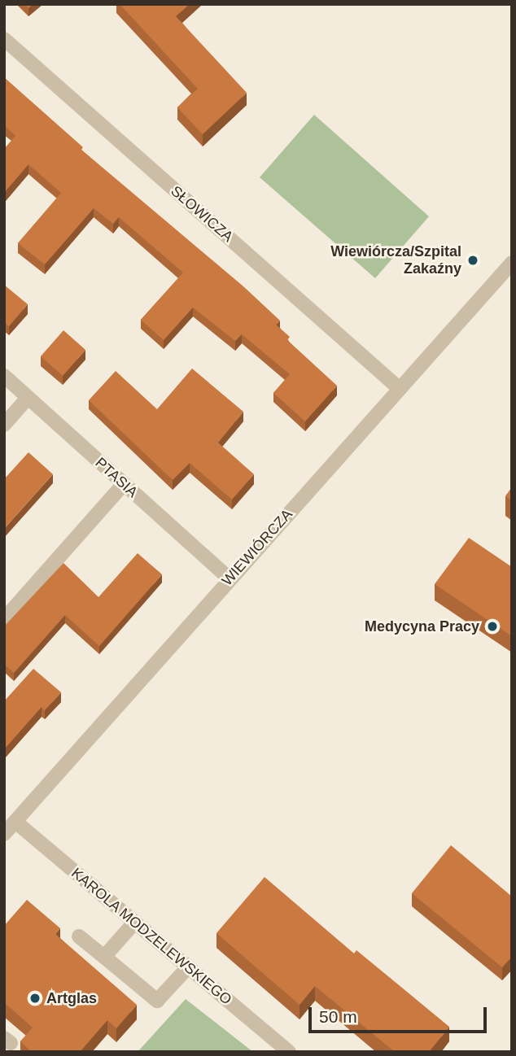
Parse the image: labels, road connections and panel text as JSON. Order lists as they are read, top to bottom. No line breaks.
{"streets":{"street":["SŁOWICZA","PTASIA","WIEWIÓRCZA","KAROLA MODZELEWSKIEGO"]},"crossings":[["SŁOWICZA","WIEWIÓRCZA"],["PTASIA","WIEWIÓRCZA"],["WIEWIÓRCZA","KAROLA MODZELEWSKIEGO"]],"places":["Wiewiórcza/Szpital Zakaźny","Medycyna Pracy","Artglas"],"scale_bar":"50 m"}
